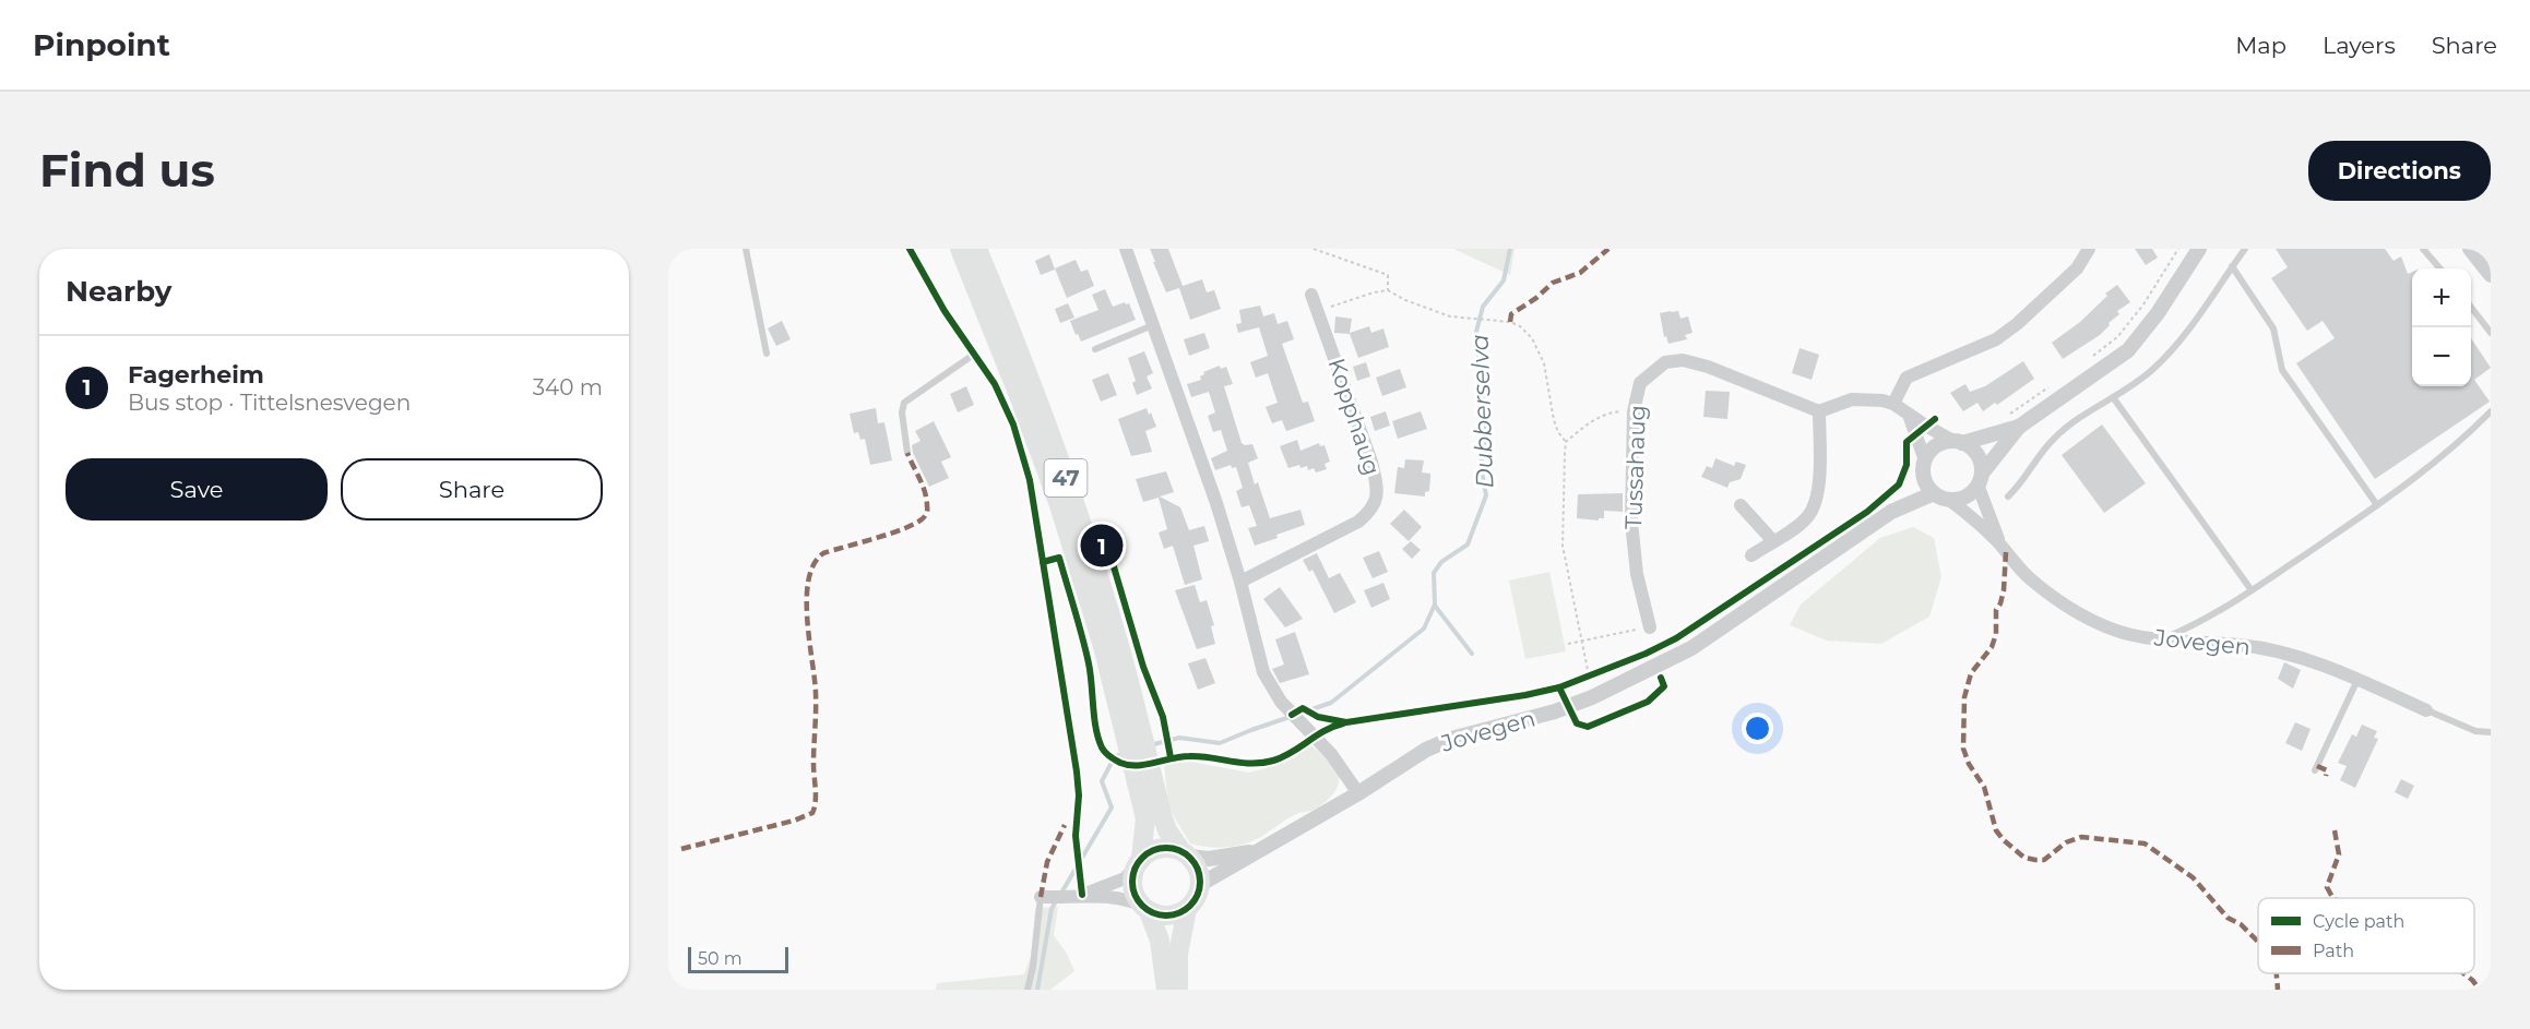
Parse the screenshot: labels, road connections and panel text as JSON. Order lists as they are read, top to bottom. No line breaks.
{"streets":{"main road":["47"],"street":["Kopphaug","Tussahaug","Jovegen"]},"crossings":[["47","Jovegen"]],"water":["Dubberselva"],"legend":["Cycle path","Path"],"scale_bar":"50 m","page":{"header":"Pinpoint","nav":["Map","Layers","Share"],"buttons":["Directions",["Save","Share"]],"title":"Find us","heading":"Nearby","map_buttons":["+","−"],"list":[{"mark":"1","name":"Fagerheim","note":"Bus stop · Tittelsnesvegen","value":"340 m"}],"pins":"1","scale":"50 m"}}
